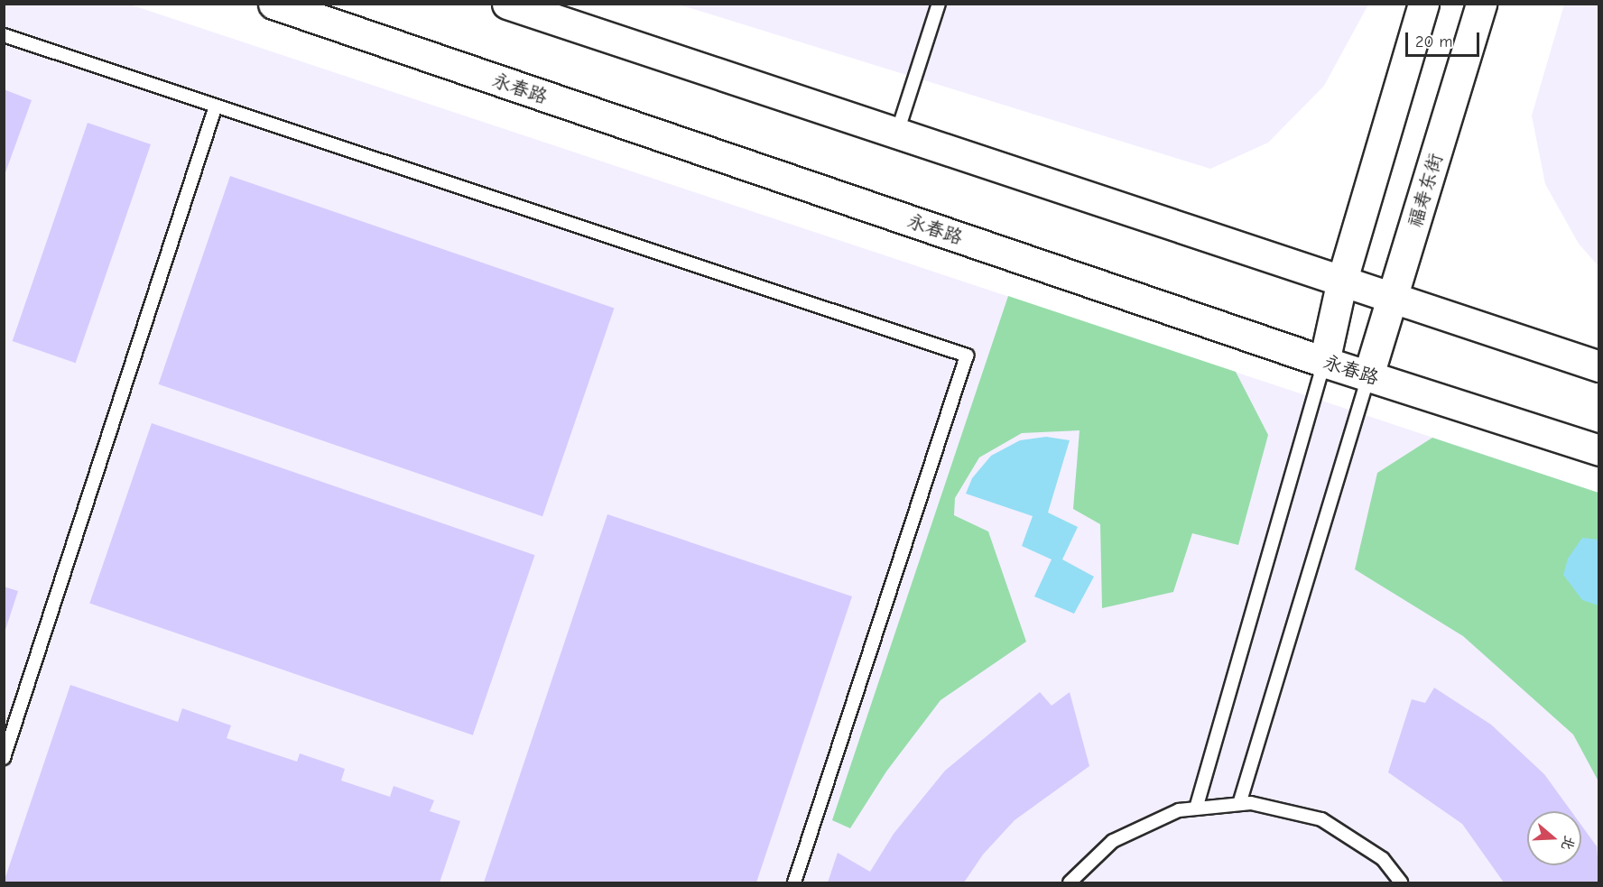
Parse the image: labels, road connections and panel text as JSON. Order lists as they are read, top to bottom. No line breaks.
{"streets":{"main road":["永春路","福寿东街"]},"crossings":[["永春路","福寿东街"]],"scale_bar":"20 m","north":"right"}
